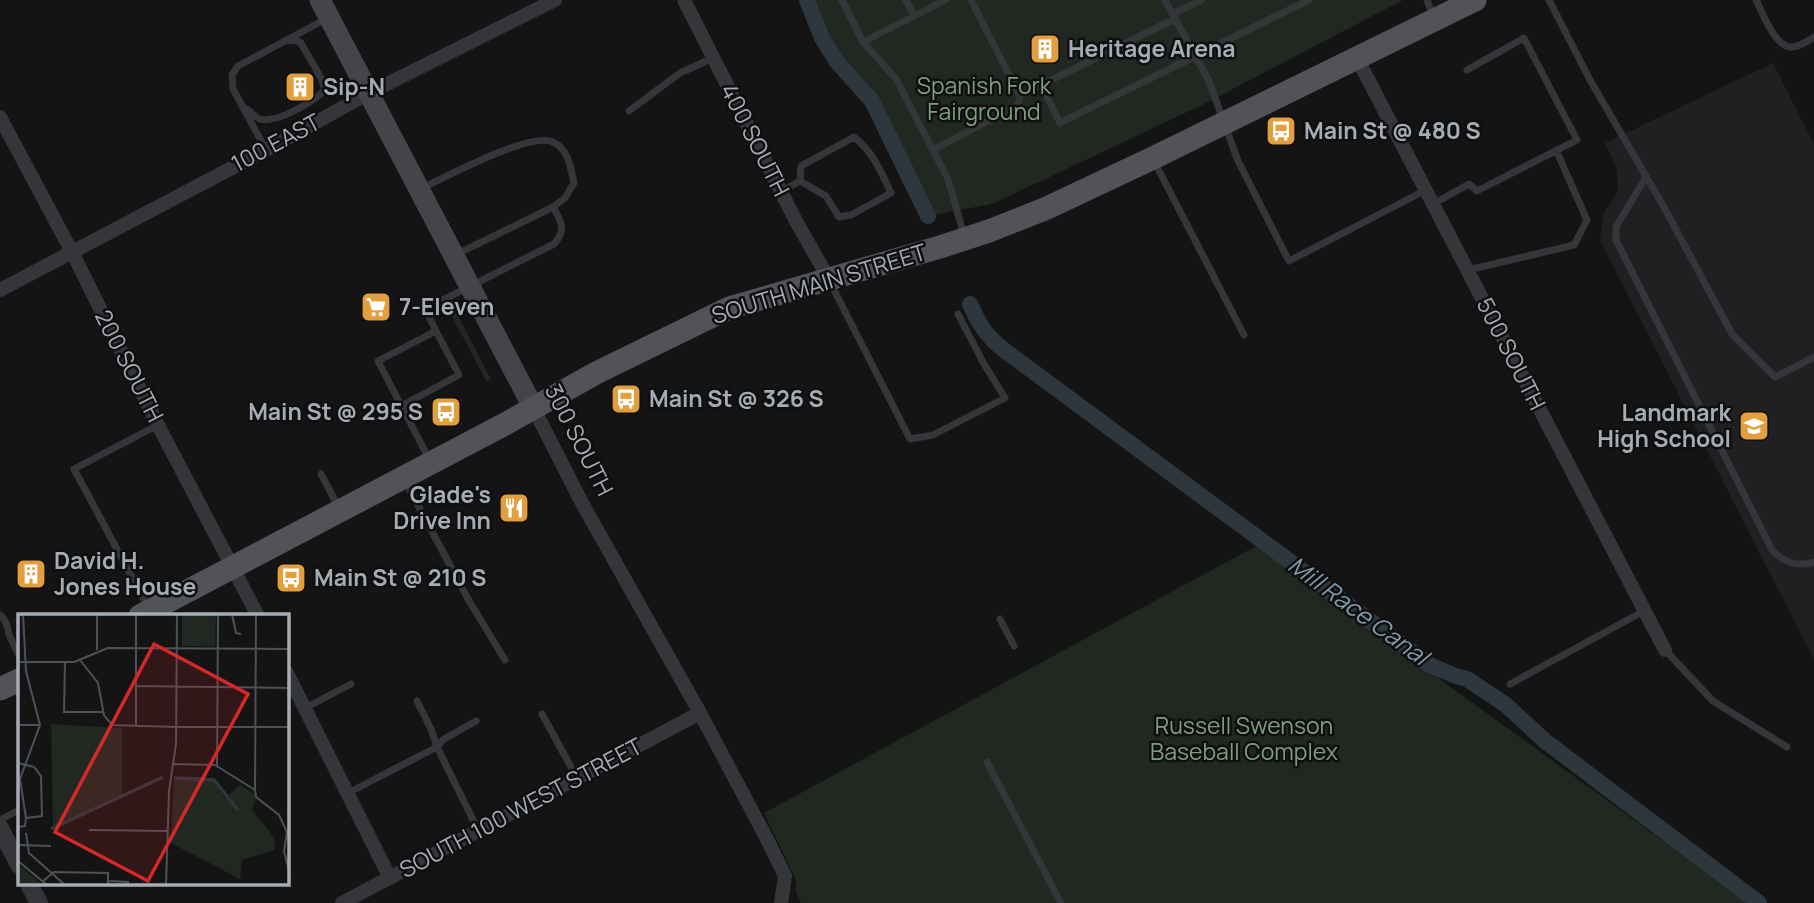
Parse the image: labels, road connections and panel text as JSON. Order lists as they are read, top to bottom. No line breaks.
{"streets":{"main road":["SOUTH MAIN STREET","300 SOUTH"],"street":["400 SOUTH","100 EAST","500 SOUTH","200 SOUTH","SOUTH 100 WEST STREET"]},"crossings":[["400 SOUTH","SOUTH MAIN STREET"],["100 EAST","200 SOUTH"],["100 EAST","300 SOUTH"],["SOUTH MAIN STREET","500 SOUTH"],["SOUTH MAIN STREET","200 SOUTH"],["SOUTH MAIN STREET","300 SOUTH"],["300 SOUTH","SOUTH 100 WEST STREET"]],"water":["Mill Race Canal"],"parks":["Spanish Fork Fairground","Russell Swenson Baseball Complex"],"places":{"building":["Heritage Arena","Sip-N","David H. Jones House"],"bus stop":["Main St @ 480 S","Main St @ 326 S","Main St @ 295 S","Main St @ 210 S"],"supermarket":["7-Eleven"],"school or university":["Landmark High School"],"restaurant":["Glade's Drive Inn"]}}
